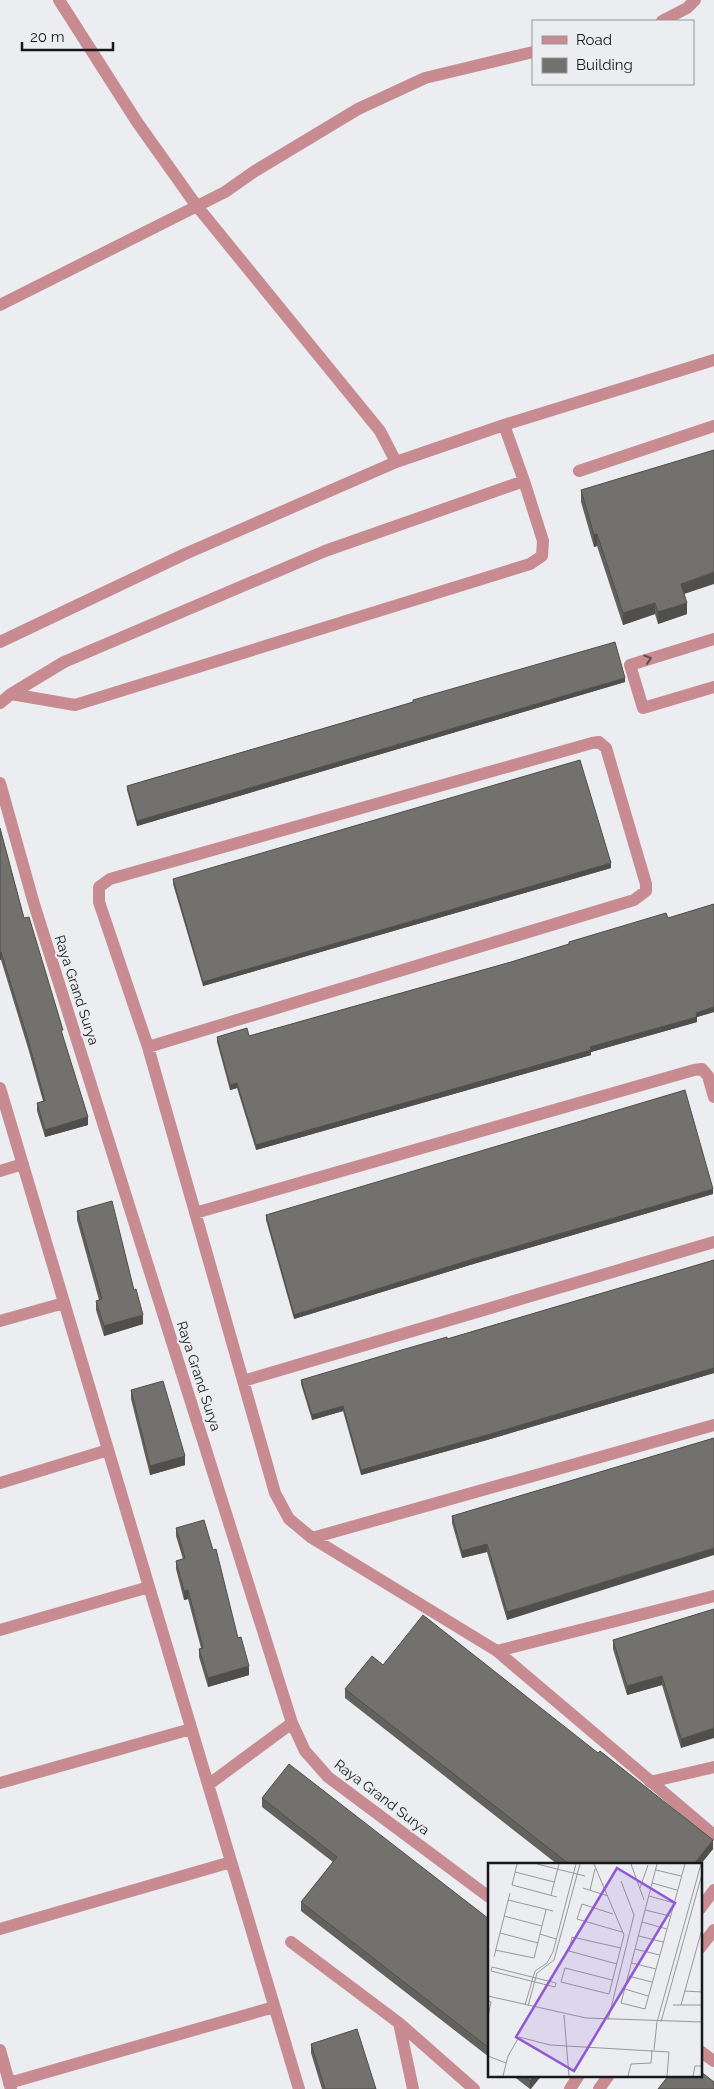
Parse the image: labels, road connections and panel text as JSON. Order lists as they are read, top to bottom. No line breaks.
{"streets":{"street":["Raya Grand Surya"]},"legend":["Road","Building"],"scale_bar":"20 m"}
